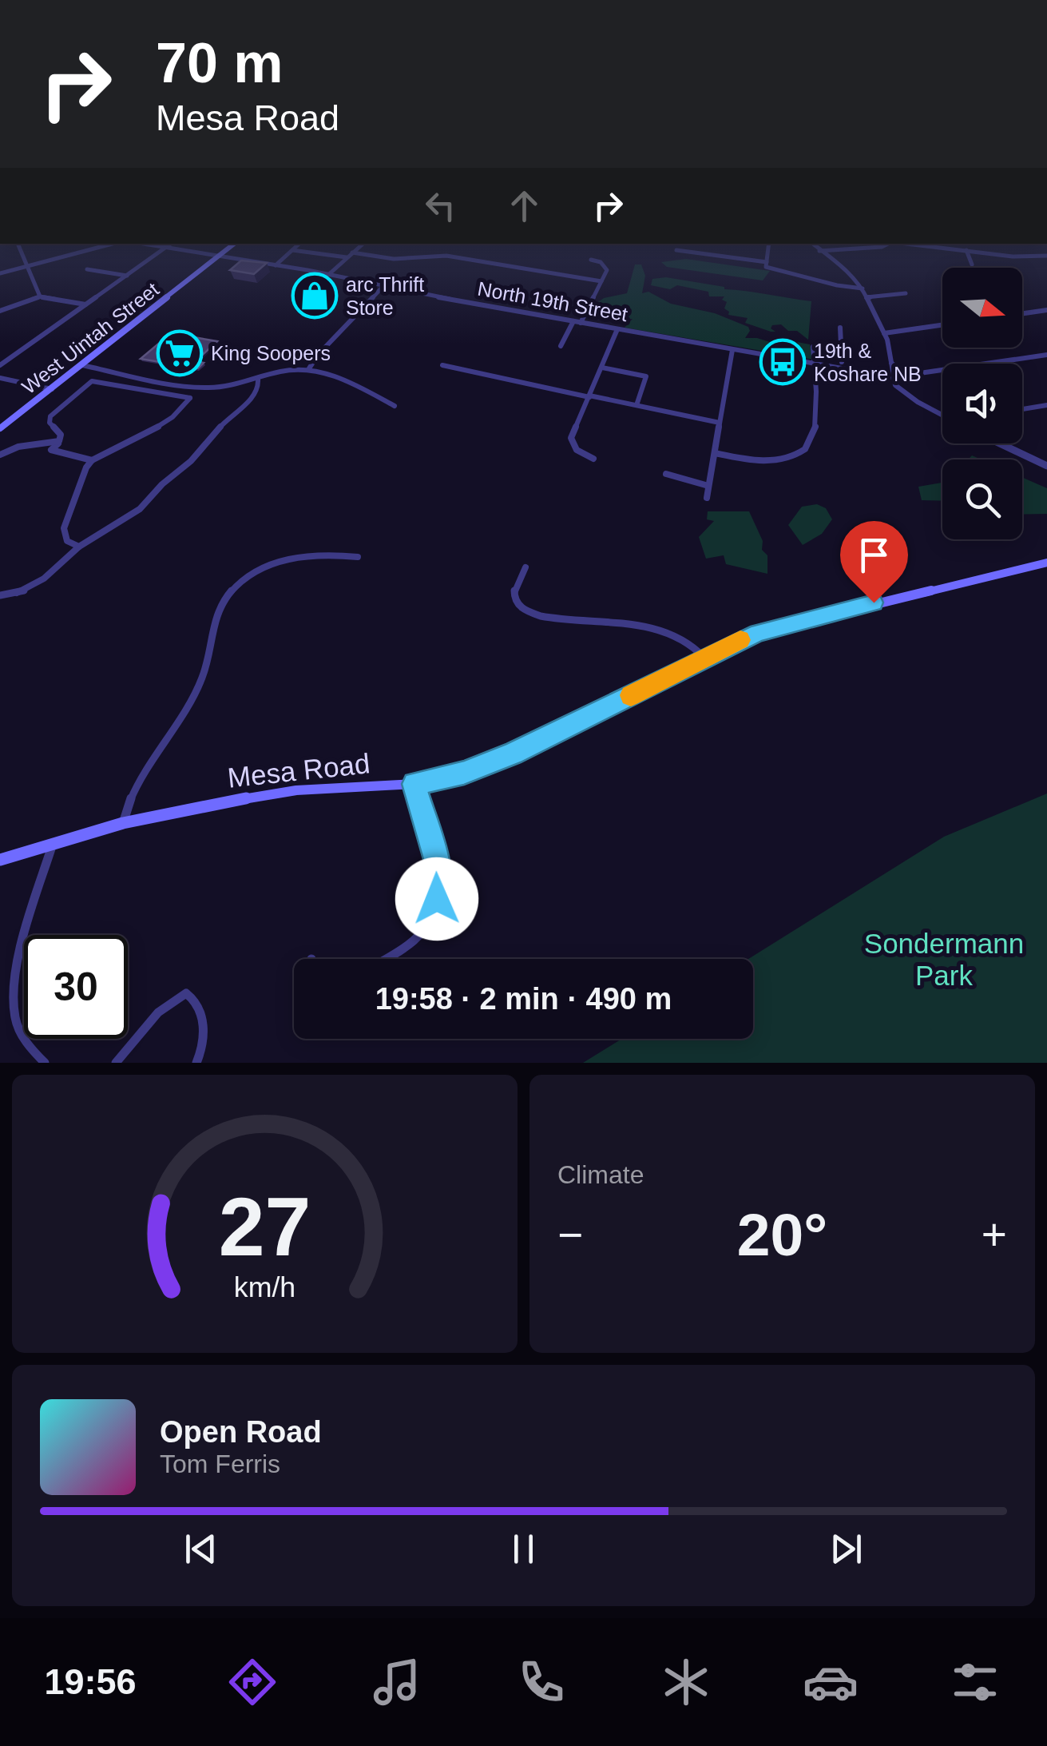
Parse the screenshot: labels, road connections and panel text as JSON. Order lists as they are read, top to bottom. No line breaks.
{"streets":{"main road":["West Uintah Street","Mesa Road"],"street":["North 19th Street"]},"crossings":[["North 19th Street","West Uintah Street"]],"parks":["Sondermann Park"],"places":{"shop":["arc Thrift Store"],"supermarket":["King Soopers"],"bus stop":["19th & Koshare NB"]},"north":"right","page":{"turn":["70 m","Mesa Road"],"limit":"30","trip":"19:58 · 2 min · 490 m","tile":"Climate","heat":["−","20°","+"],"song":["Open Road","Tom Ferris"],"tabs":"19:56","gauge":["27","km/h"]}}
